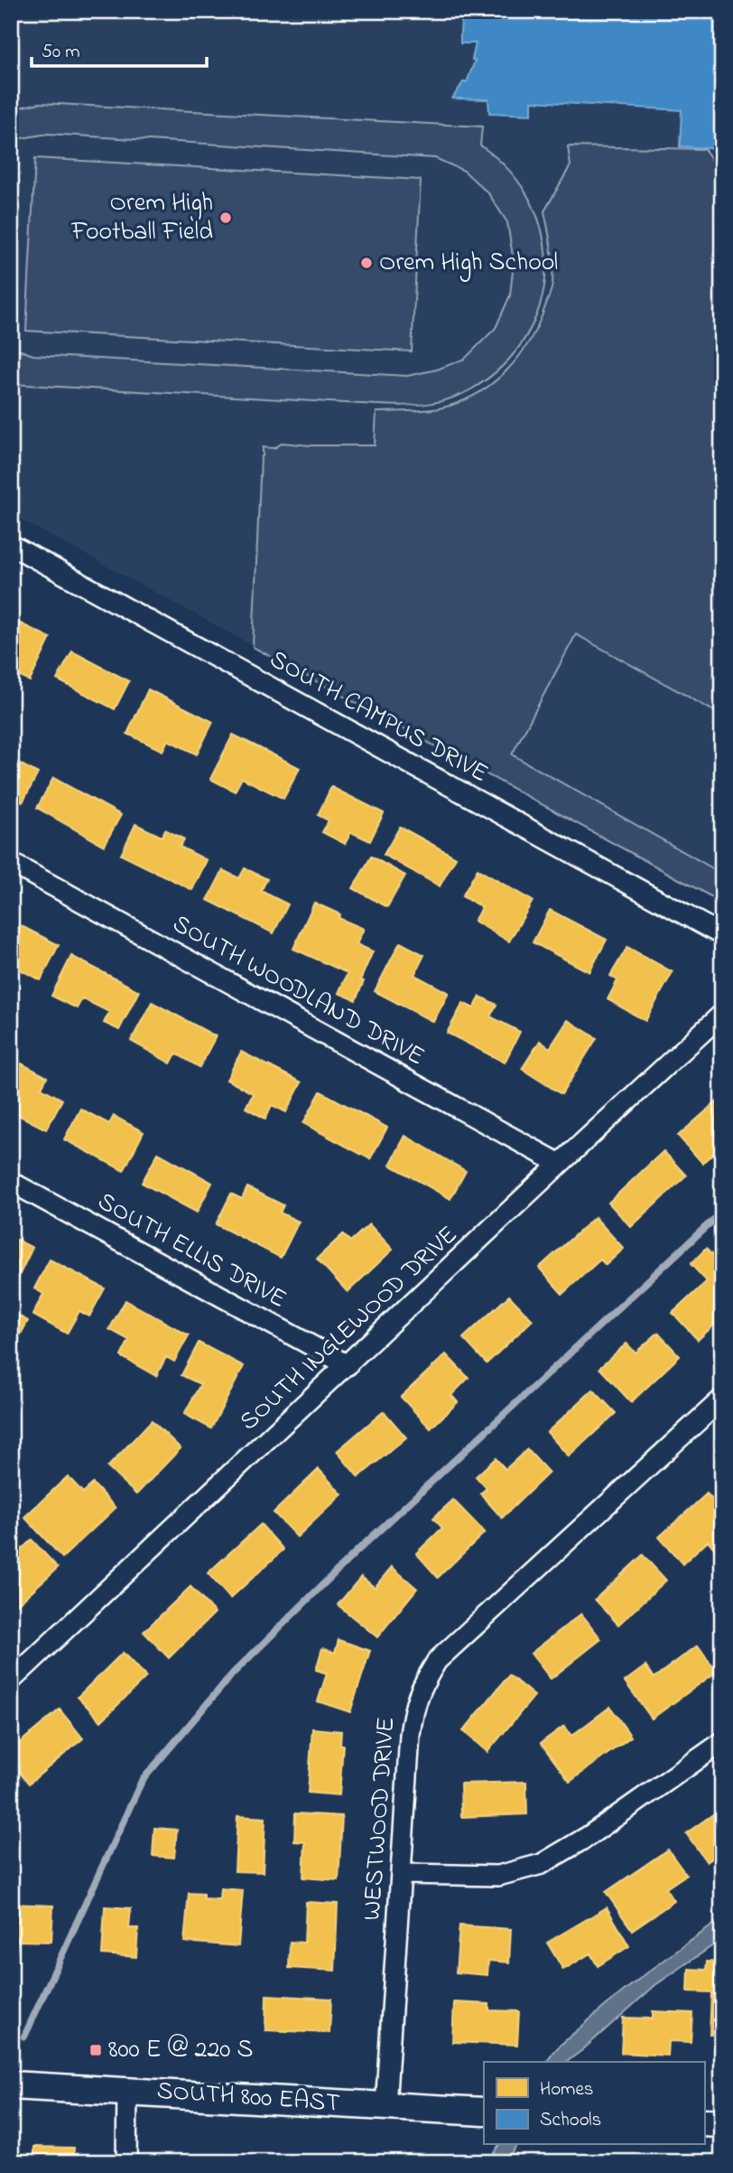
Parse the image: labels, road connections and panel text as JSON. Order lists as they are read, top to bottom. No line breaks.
{"streets":{"main road":["SOUTH 800 EAST"],"street":["SOUTH CAMPUS DRIVE","SOUTH WOODLAND DRIVE","SOUTH ELLIS DRIVE","SOUTH INGLEWOOD DRIVE","WESTWOOD DRIVE"]},"crossings":[["SOUTH WOODLAND DRIVE","SOUTH INGLEWOOD DRIVE"],["SOUTH ELLIS DRIVE","SOUTH INGLEWOOD DRIVE"],["WESTWOOD DRIVE","SOUTH 800 EAST"]],"places":{"other":["Orem High Football Field","Orem High School"],"transit":["800 E @ 220 S"]},"legend":["Homes","Schools"],"scale_bar":"50 m"}
